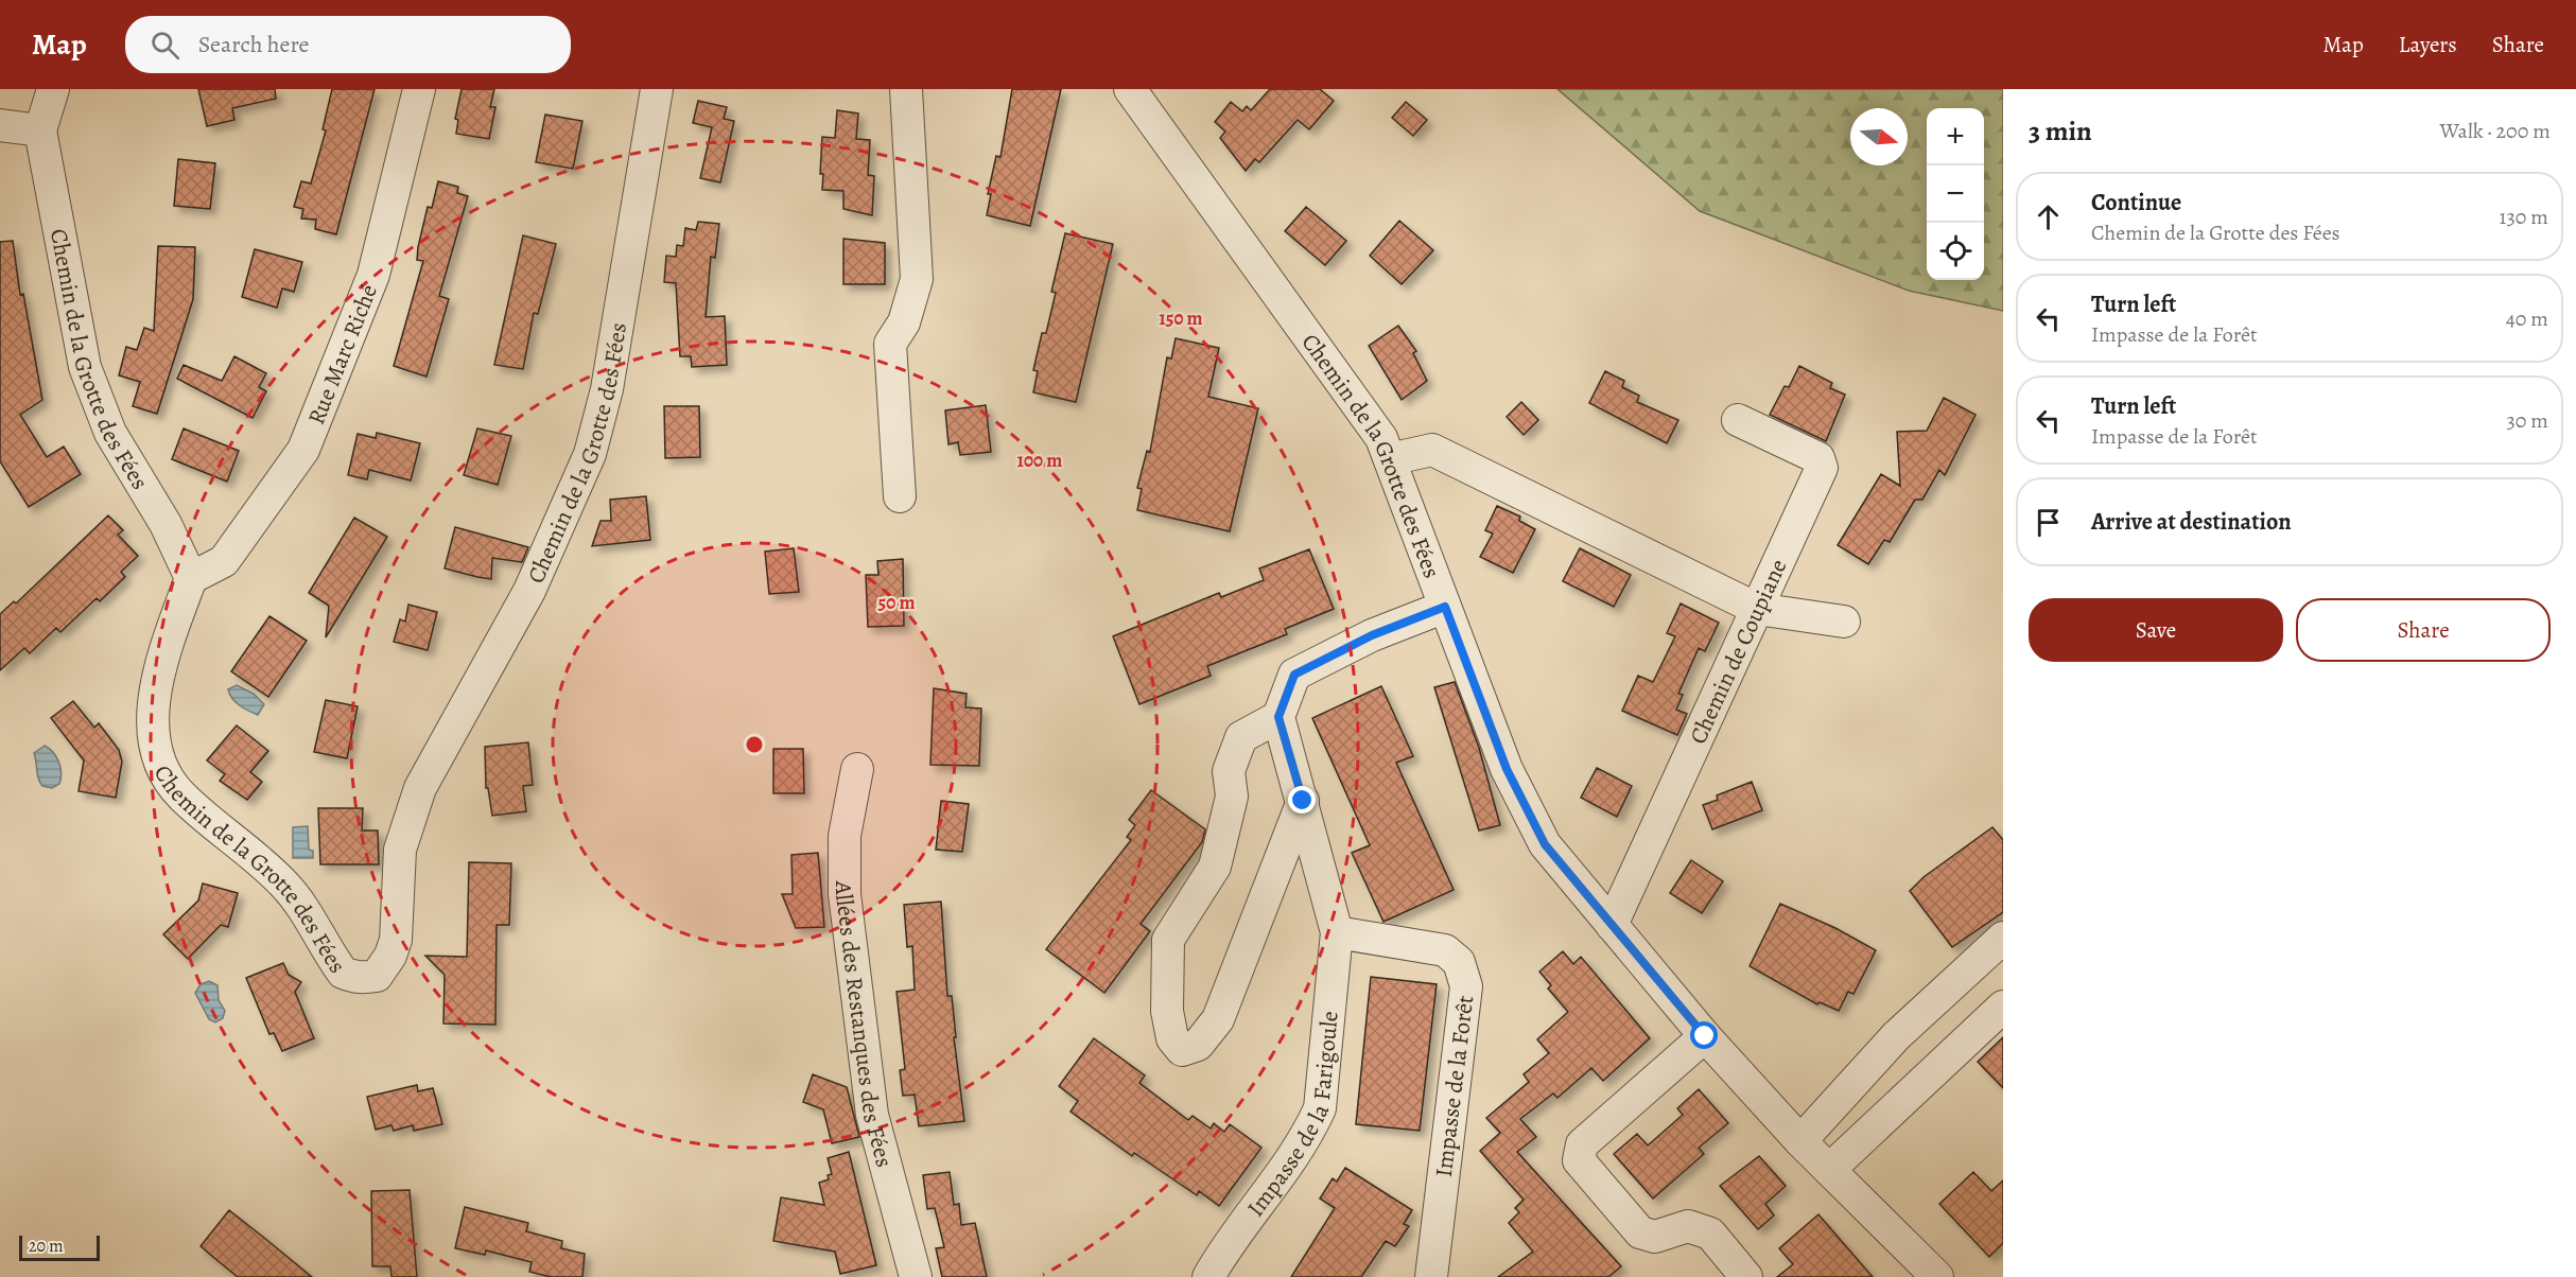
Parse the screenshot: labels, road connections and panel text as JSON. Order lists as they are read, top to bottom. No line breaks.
{"streets":{"street":["Rue Marc Riché","Chemin de la Grotte des Fées","Chemin de Coupiane","Allées des Restanques des Fées","Impasse de la Forêt","Impasse de la Farigoule"]},"crossings":[["Rue Marc Riché","Chemin de la Grotte des Fées"],["Chemin de la Grotte des Fées","Chemin de Coupiane"],["Impasse de la Forêt","Impasse de la Farigoule"]],"scale_bar":"20 m","north":"right","page":{"header":"Map","search":"Search here","nav":["Map","Layers","Share"],"heading":["3 min","Walk · 200 m"],"map_buttons":["+","−"],"list":[["Continue","Chemin de la Grotte des Fées","130 m"],["Turn left","Impasse de la Forêt","40 m"],["Turn left","Impasse de la Forêt","30 m"],"Arrive at destination"],"buttons":["Save","Share"],"scale":"20 m"},"rings":["150 m","100 m","50 m"]}
